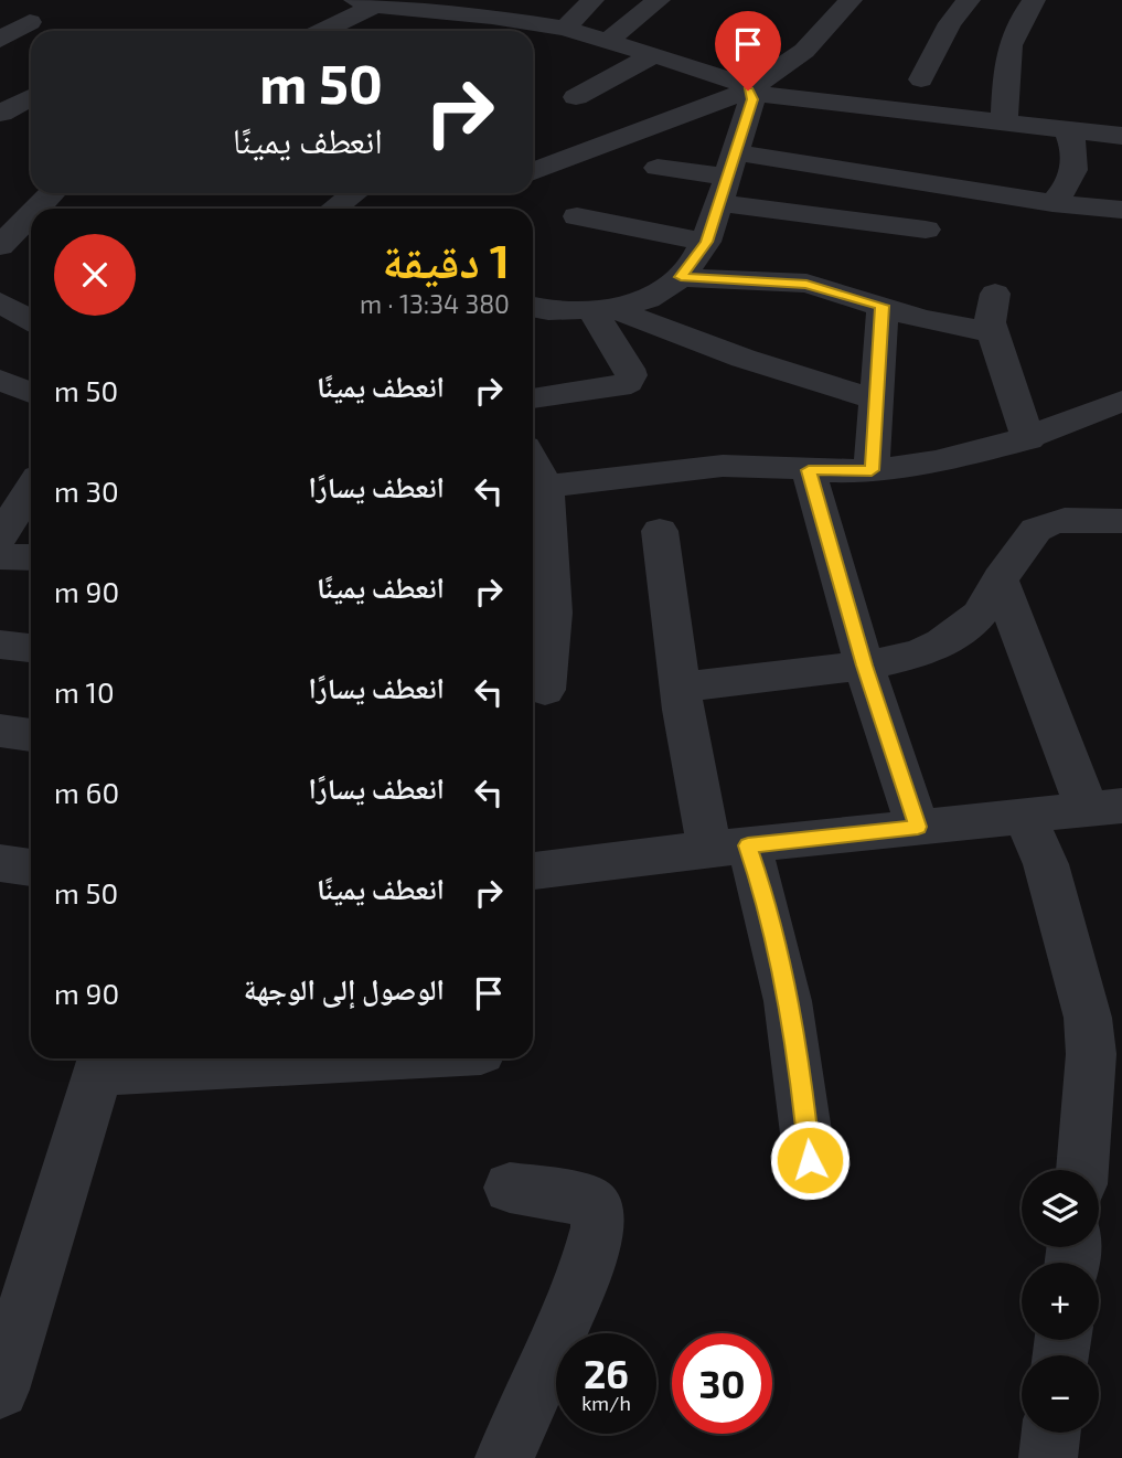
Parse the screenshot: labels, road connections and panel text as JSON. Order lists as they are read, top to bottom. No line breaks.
{"page":{"turn":["50 m","انعطف يمينًا"],"heading":["1 دقيقة","380 m · 13:34"],"list":[{"name":"انعطف يمينًا","value":"50 m"},{"name":"انعطف يسارًا","value":"30 m"},{"name":"انعطف يمينًا","value":"90 m"},{"name":"انعطف يسارًا","value":"10 m"},{"name":"انعطف يسارًا","value":"60 m"},{"name":"انعطف يمينًا","value":"50 m"},{"name":"الوصول إلى الوجهة","value":"90 m"}],"map_buttons":["+","−"],"speed":"26 km/h","limit":"30"}}
